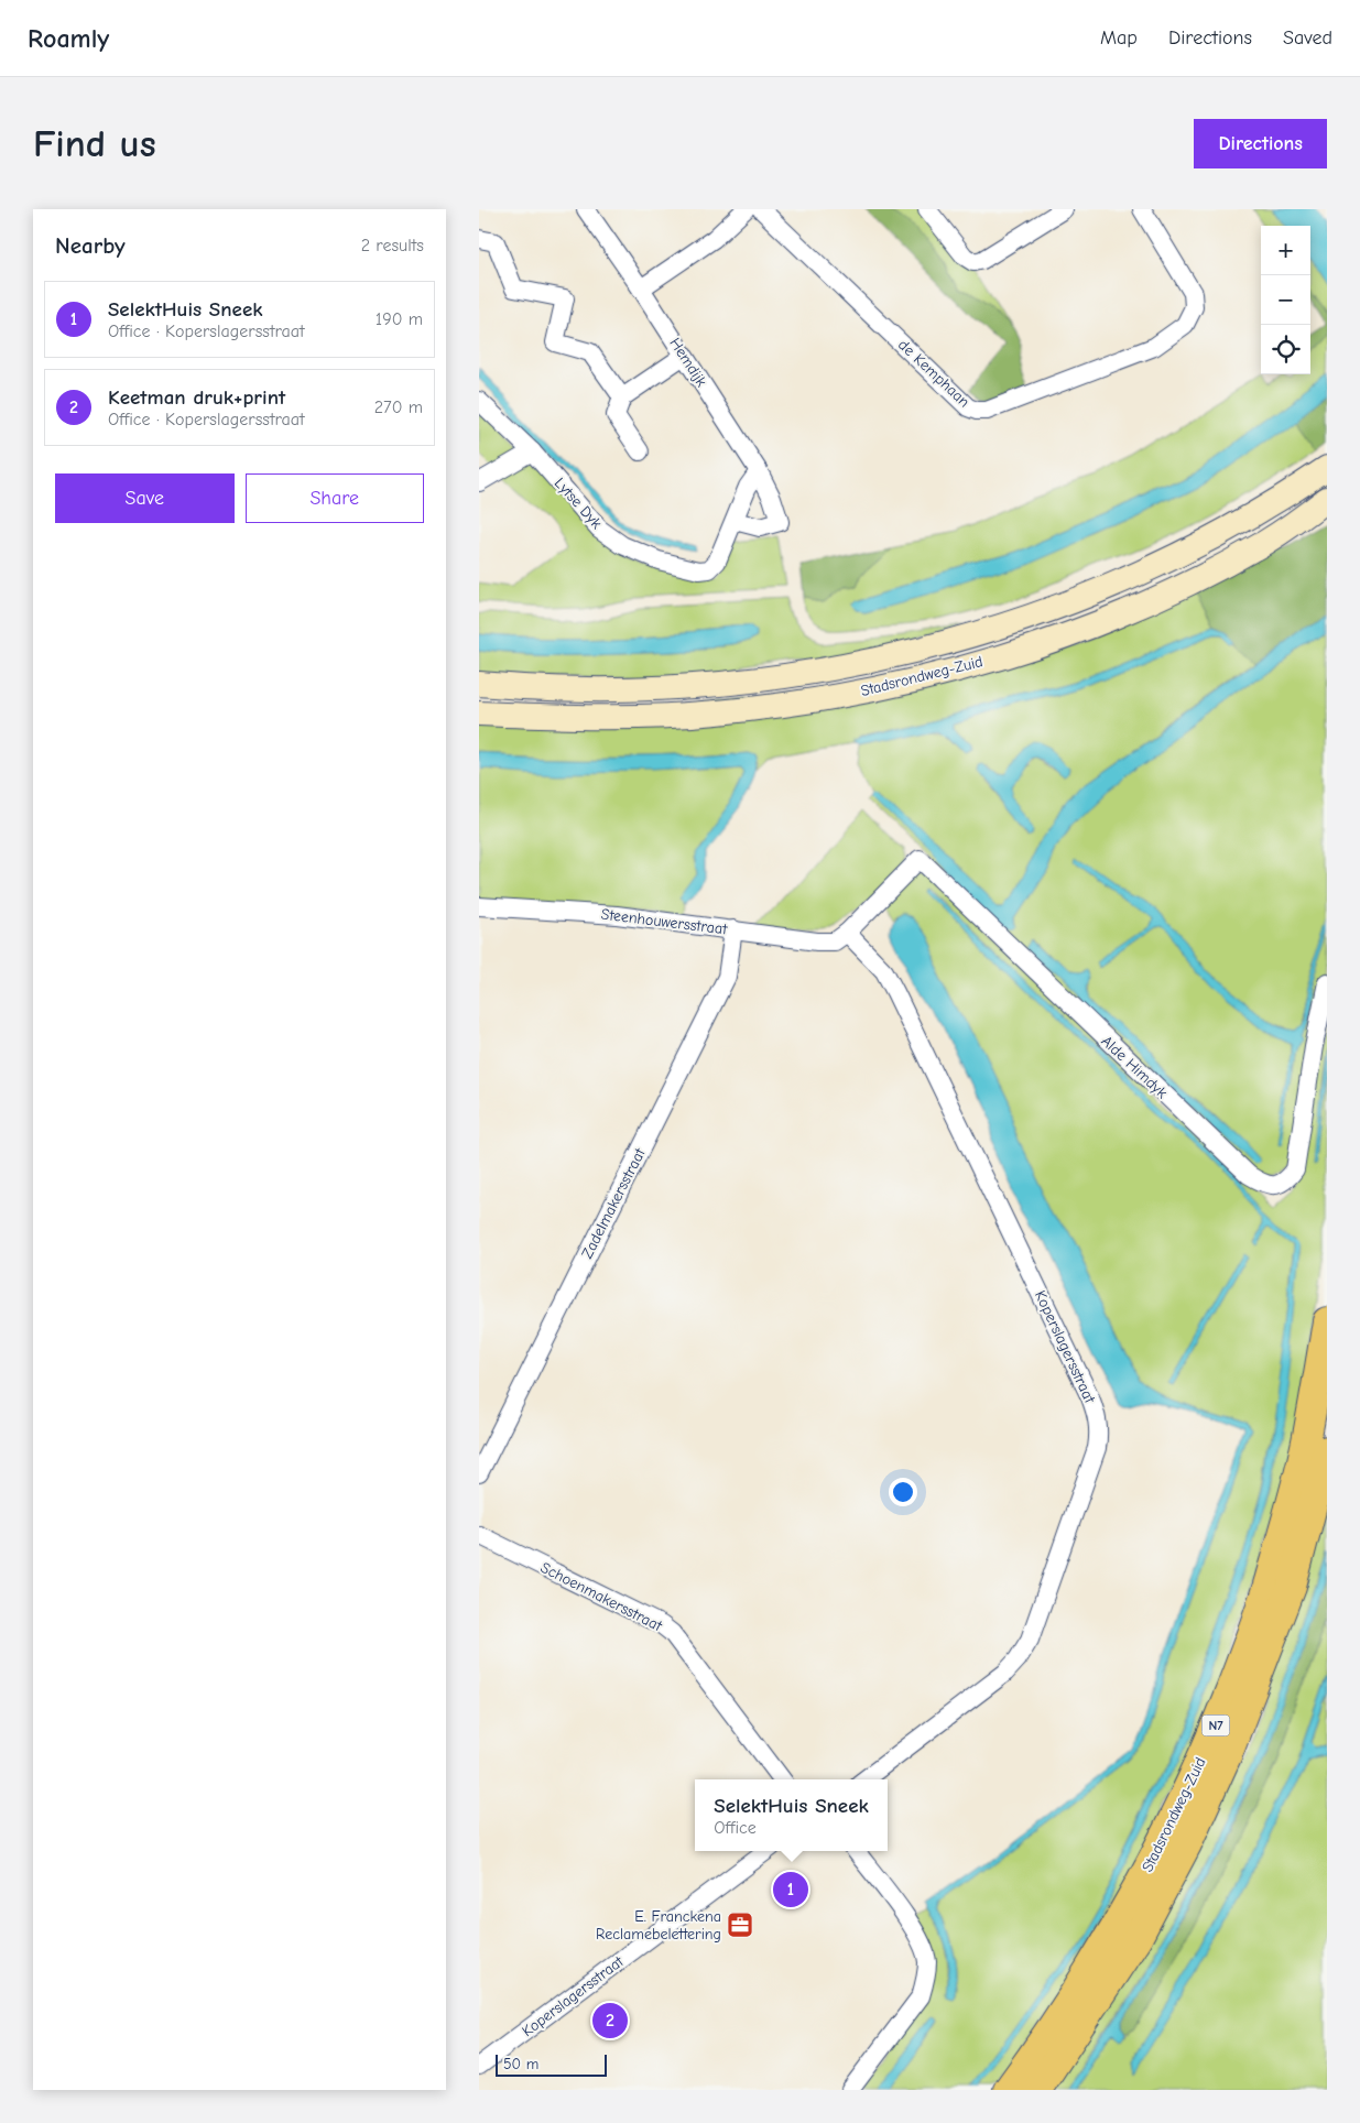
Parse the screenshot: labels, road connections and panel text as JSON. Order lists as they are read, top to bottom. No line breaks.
{"streets":{"highway":["Stadsrondweg-Zuid","N7"],"street":["Hemdijk","de Kemphaan","Lytse Dyk","Steenhouwersstraat","Alde Himdyk","Zadelmakersstraat","Koperslagersstraat","Schoenmakersstraat"]},"crossings":[["Hemdijk","Lytse Dyk"],["Steenhouwersstraat","Alde Himdyk"],["Steenhouwersstraat","Zadelmakersstraat"],["Steenhouwersstraat","Koperslagersstraat"],["Alde Himdyk","Koperslagersstraat"]],"places":{"office":["E. Franckena Reclamebelettering"]},"scale_bar":"50 m","page":{"header":"Roamly","nav":["Map","Directions","Saved"],"buttons":["Directions",["Save","Share"]],"title":"Find us","heading":["Nearby","2 results"],"map_buttons":["+","−"],"list":[{"mark":"1","name":"SelektHuis Sneek","note":"Office · Koperslagersstraat","value":"190 m"},{"mark":"2","name":"Keetman druk+print","note":"Office · Koperslagersstraat","value":"270 m"}],"popup":["SelektHuis Sneek","Office"],"pins":["1","2"],"scale":"50 m"}}
